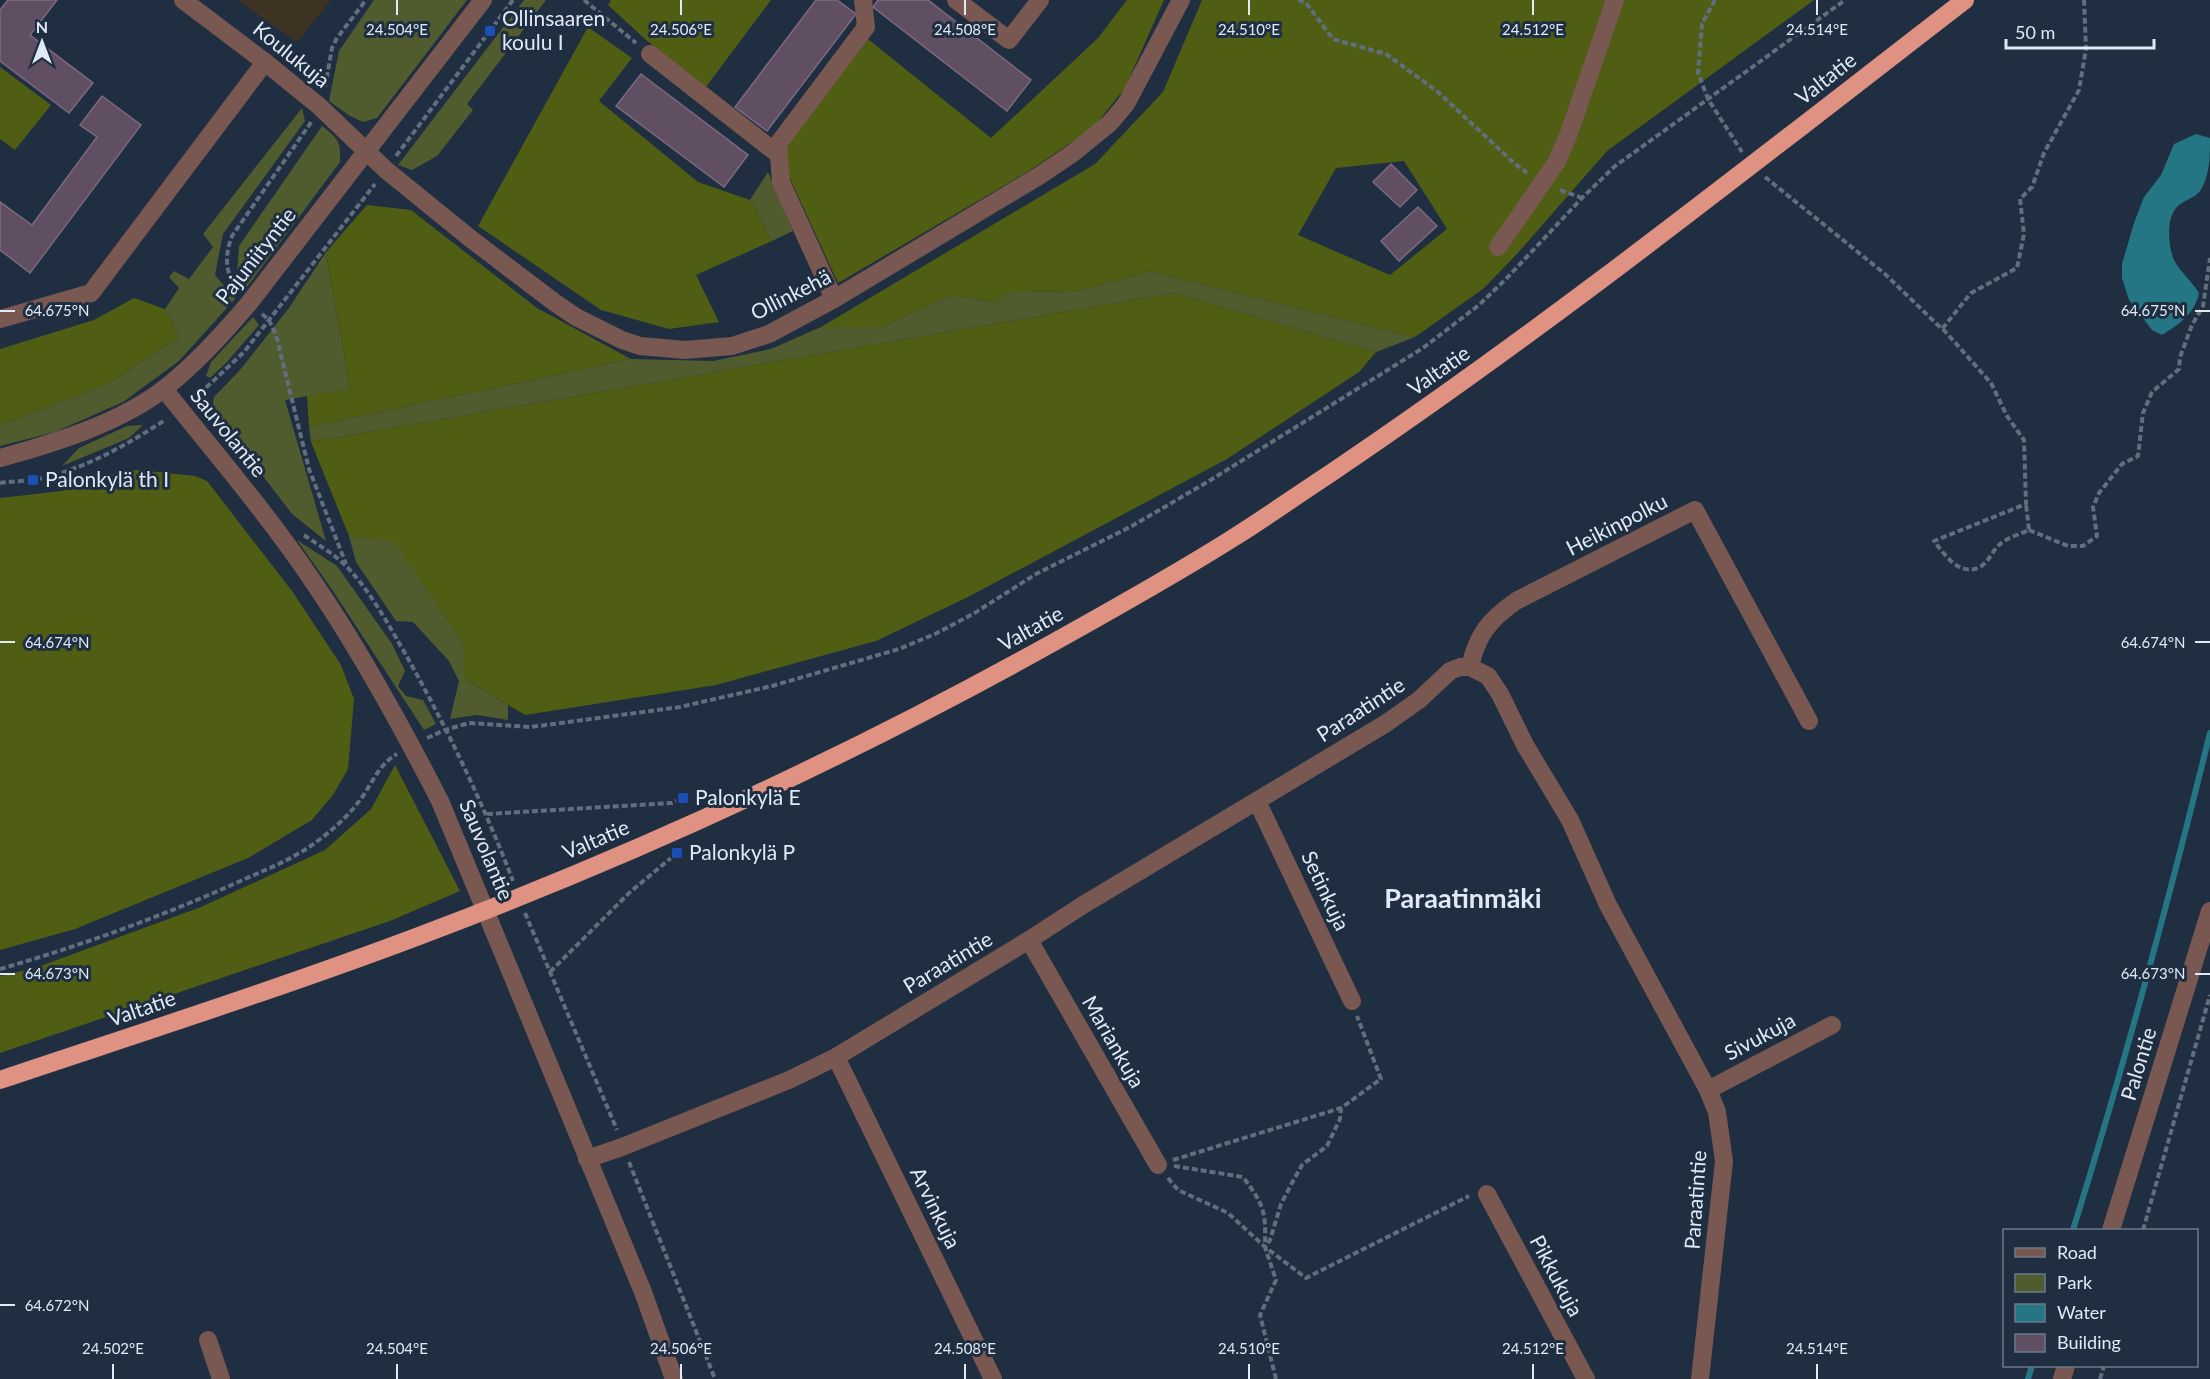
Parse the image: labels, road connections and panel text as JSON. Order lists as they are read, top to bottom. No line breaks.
{"streets":{"highway":["Valtatie"],"street":["Koulukuja","Pajuniityntie","Ollinkehä","Sauvolantie","Heikinpolku","Paraatintie","Setinkuja","Sivukuja","Mariankuja","Palontie","Arvinkuja","Pikkukuja"]},"crossings":[["Koulukuja","Pajuniityntie"],["Koulukuja","Ollinkehä"],["Pajuniityntie","Ollinkehä"],["Pajuniityntie","Sauvolantie"],["Sauvolantie","Paraatintie"],["Heikinpolku","Paraatintie"],["Paraatintie","Setinkuja"],["Paraatintie","Sivukuja"],["Paraatintie","Mariankuja"],["Paraatintie","Arvinkuja"]],"districts":["Paraatinmäki"],"places":{"transit":["Ollinsaaren koulu I","Palonkylä th I","Palonkylä E","Palonkylä P"]},"legend":["Road","Park","Water","Building"],"scale_bar":"50 m","north":"top","coordinates":["24.504°E","24.506°E","24.508°E","24.510°E","24.512°E","24.514°E","64.675°N","64.674°N","64.673°N","64.672°N","24.502°E"]}
